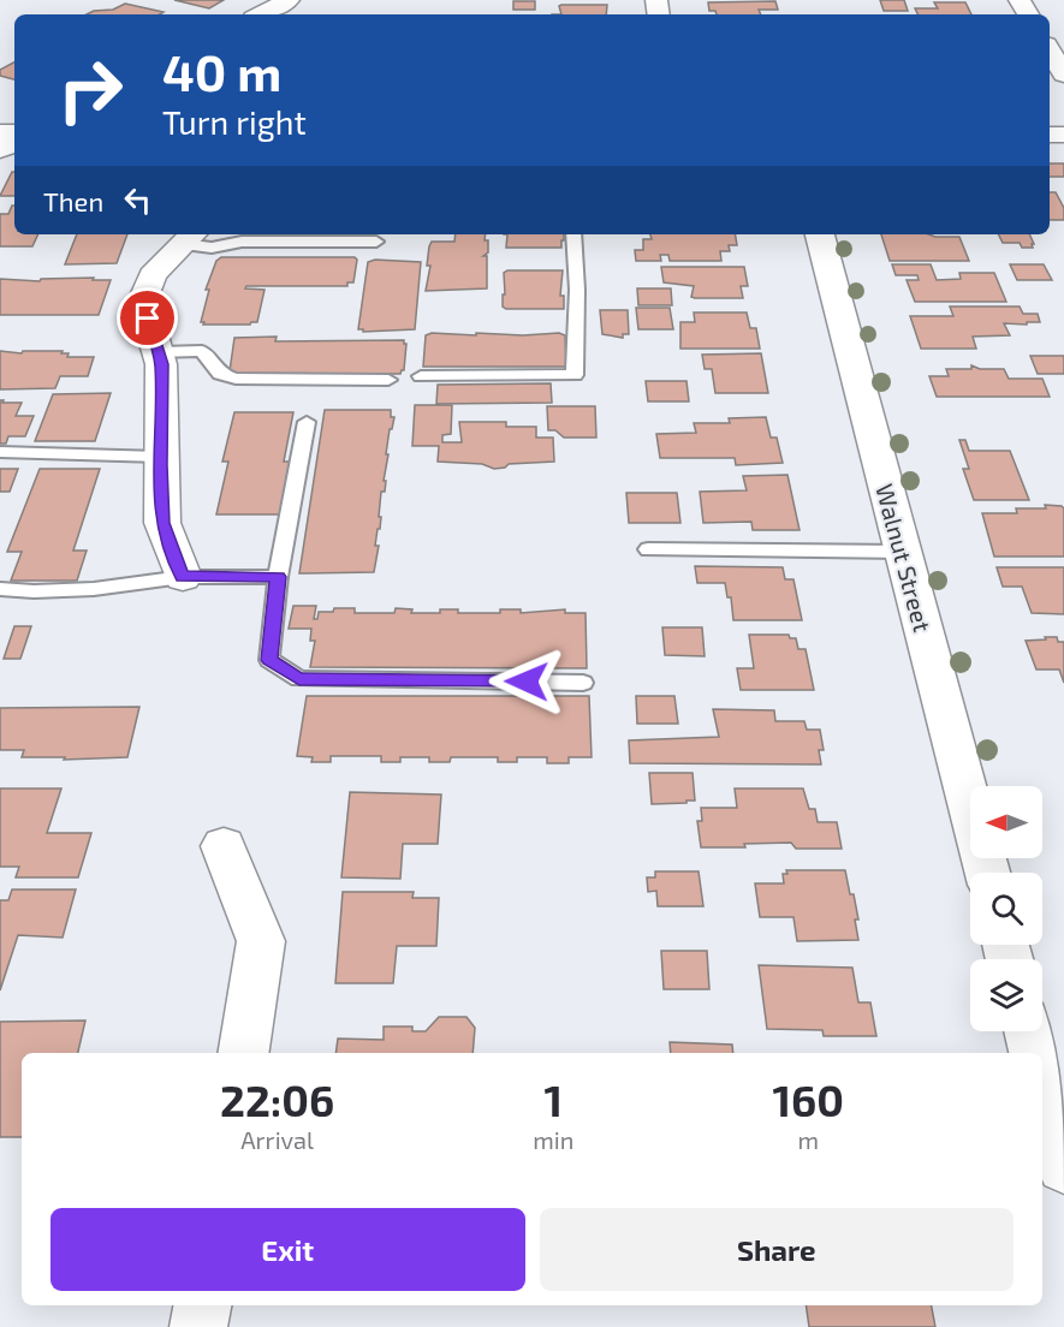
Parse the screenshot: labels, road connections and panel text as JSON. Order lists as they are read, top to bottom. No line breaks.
{"streets":{"street":["Walnut Street"]},"north":"left","page":{"turn":["40 m","Turn right"],"then":"Then","eta":["22:06","Arrival","1","min","160","m"],"buttons":["Exit","Share"]}}
